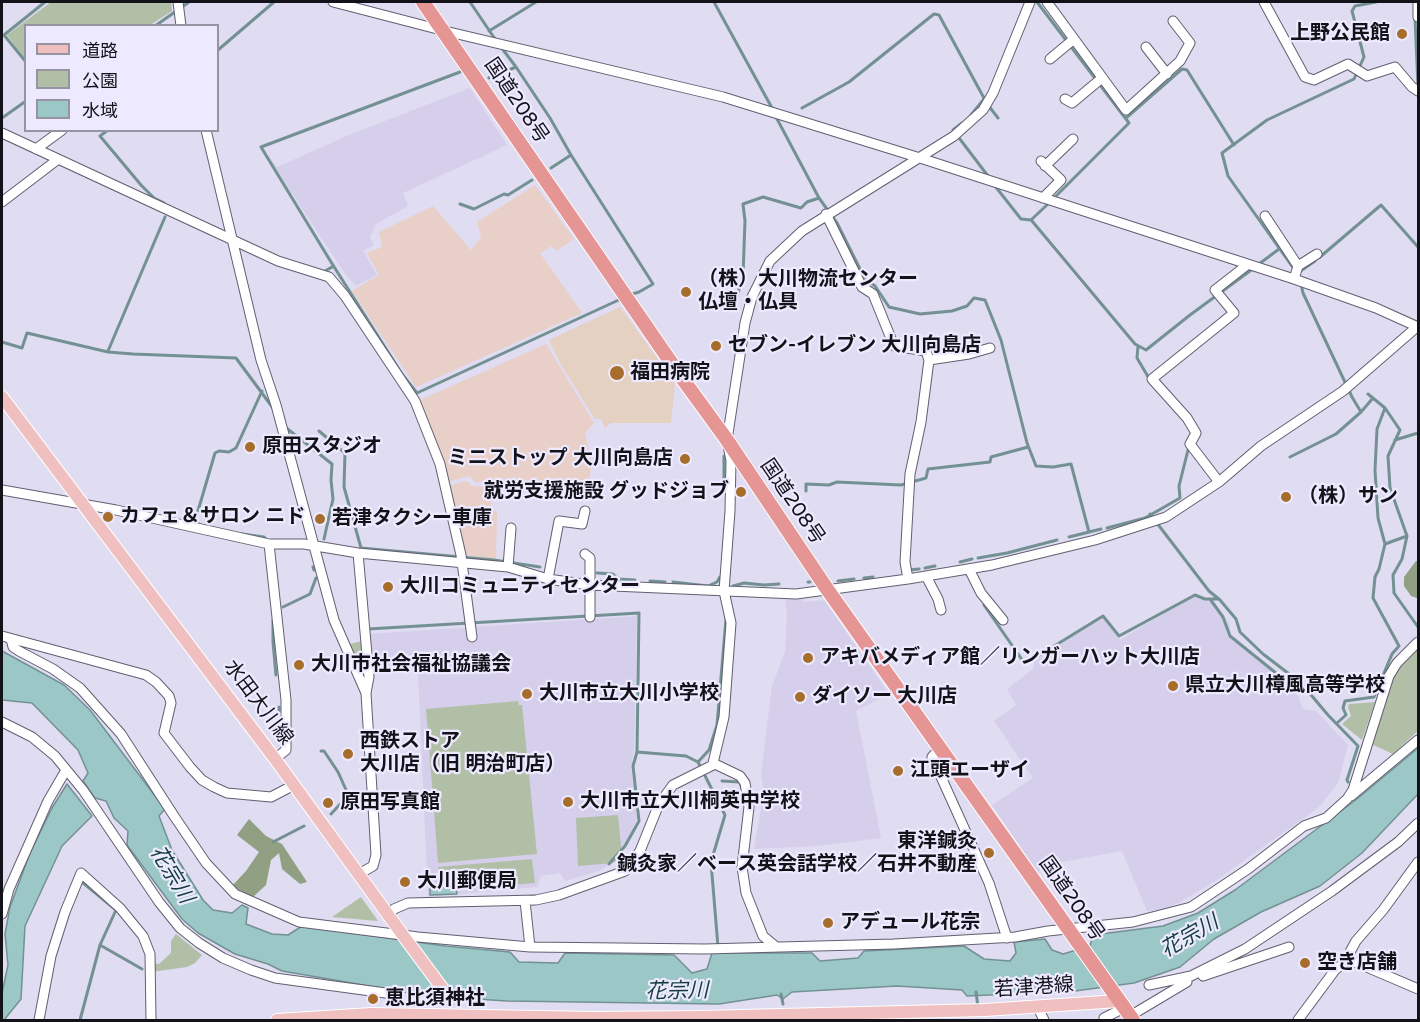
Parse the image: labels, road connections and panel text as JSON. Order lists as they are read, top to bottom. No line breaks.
{"streets":{"highway":["国道208号"],"main road":["水田大川線","若津港線"]},"crossings":[["国道208号","若津港線"],["水田大川線","若津港線"]],"water":["花宗川"],"places":["上野公民館","（株）大川物流センター 仏壇・仏具","セブン-イレブン 大川向島店","福田病院","原田スタジオ","ミニストップ 大川向島店","就労支援施設 グッドジョブ","（株）サン","カフェ＆サロン ニド","若津タクシー車庫","大川コミュニティセンター","アキバメディア館／リンガーハット大川店","大川市社会福祉協議会","県立大川樟風高等学校","大川市立大川小学校","ダイソー 大川店","西鉄ストア 大川店（旧 明治町店）","江頭エーザイ","大川市立大川桐英中学校","原田写真館","東洋鍼灸 鍼灸家／ベース英会話学校／石井不動産","大川郵便局","アデュール花宗","空き店舗","恵比須神社"],"legend":["道路","公園","水域"]}
